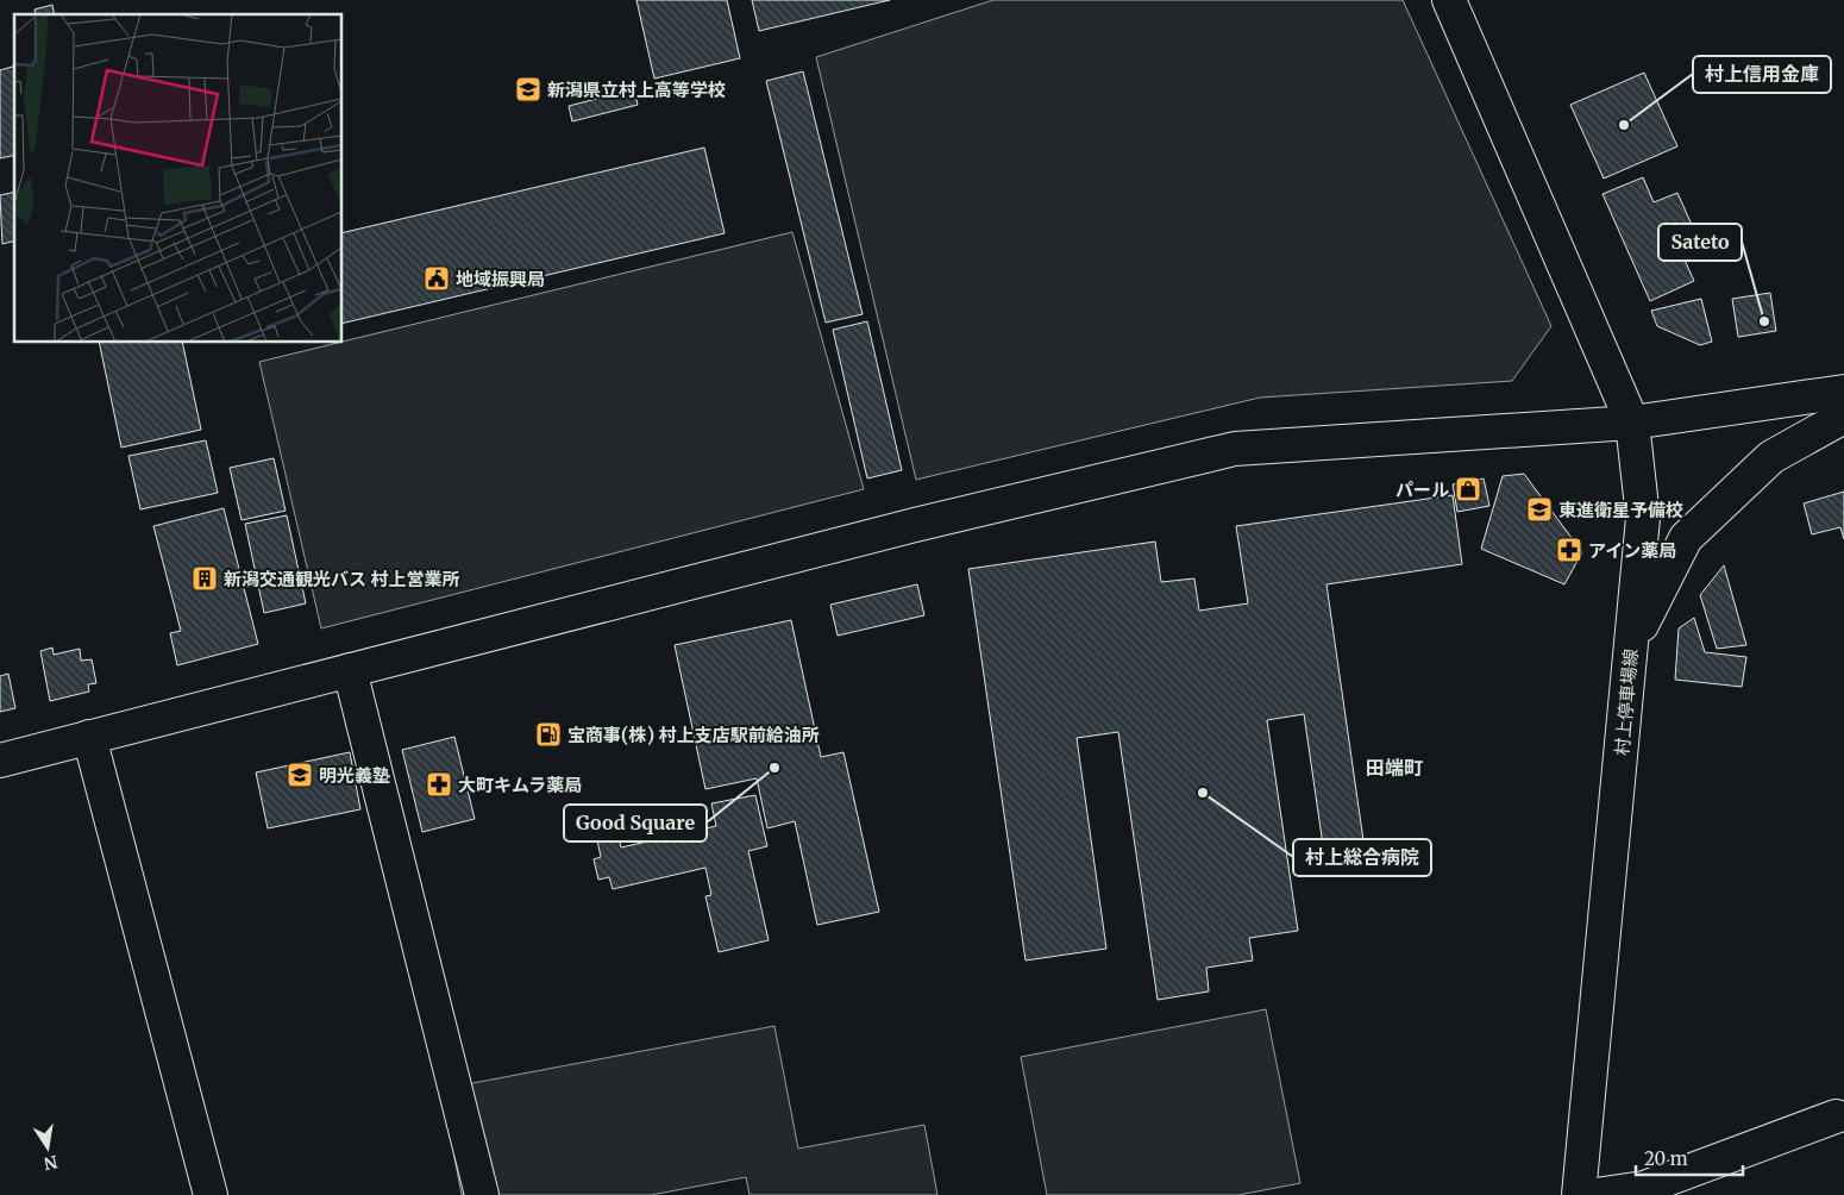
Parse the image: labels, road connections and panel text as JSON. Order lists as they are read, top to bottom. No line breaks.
{"streets":{"street":["村上停車場線"]},"districts":["田端町"],"places":{"school or university":["新潟県立村上高等学校","東進衛星予備校","明光義塾"],"other":["村上信用金庫","Sateto","Good Square","村上総合病院"],"public building":["地域振興局"],"shop":["パール"],"pharmacy":["アイン薬局","大町キムラ薬局"],"building":["新潟交通観光バス 村上営業所"],"fuel station":["宝商事(株) 村上支店駅前給油所"]},"scale_bar":"20 m","north":"bottom"}
